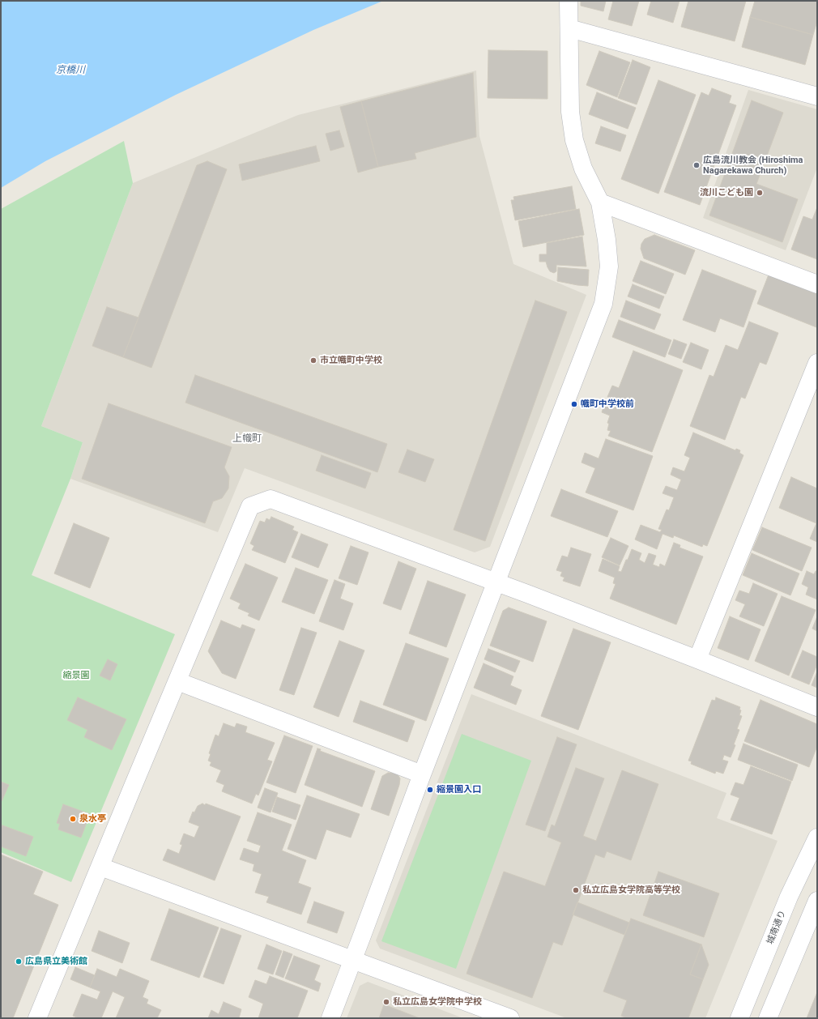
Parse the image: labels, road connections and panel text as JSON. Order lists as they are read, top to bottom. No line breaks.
{"streets":{"street":["城南通り"]},"districts":["上幟町"],"water":["京橋川"],"parks":["縮景園"],"places":["広島流川教会 (Hiroshima Nagarekawa Church)","流川こども園","市立幟町中学校","幟町中学校前","縮景園入口","泉水亭","私立広島女学院高等学校","広島県立美術館","私立広島女学院中学校"]}
